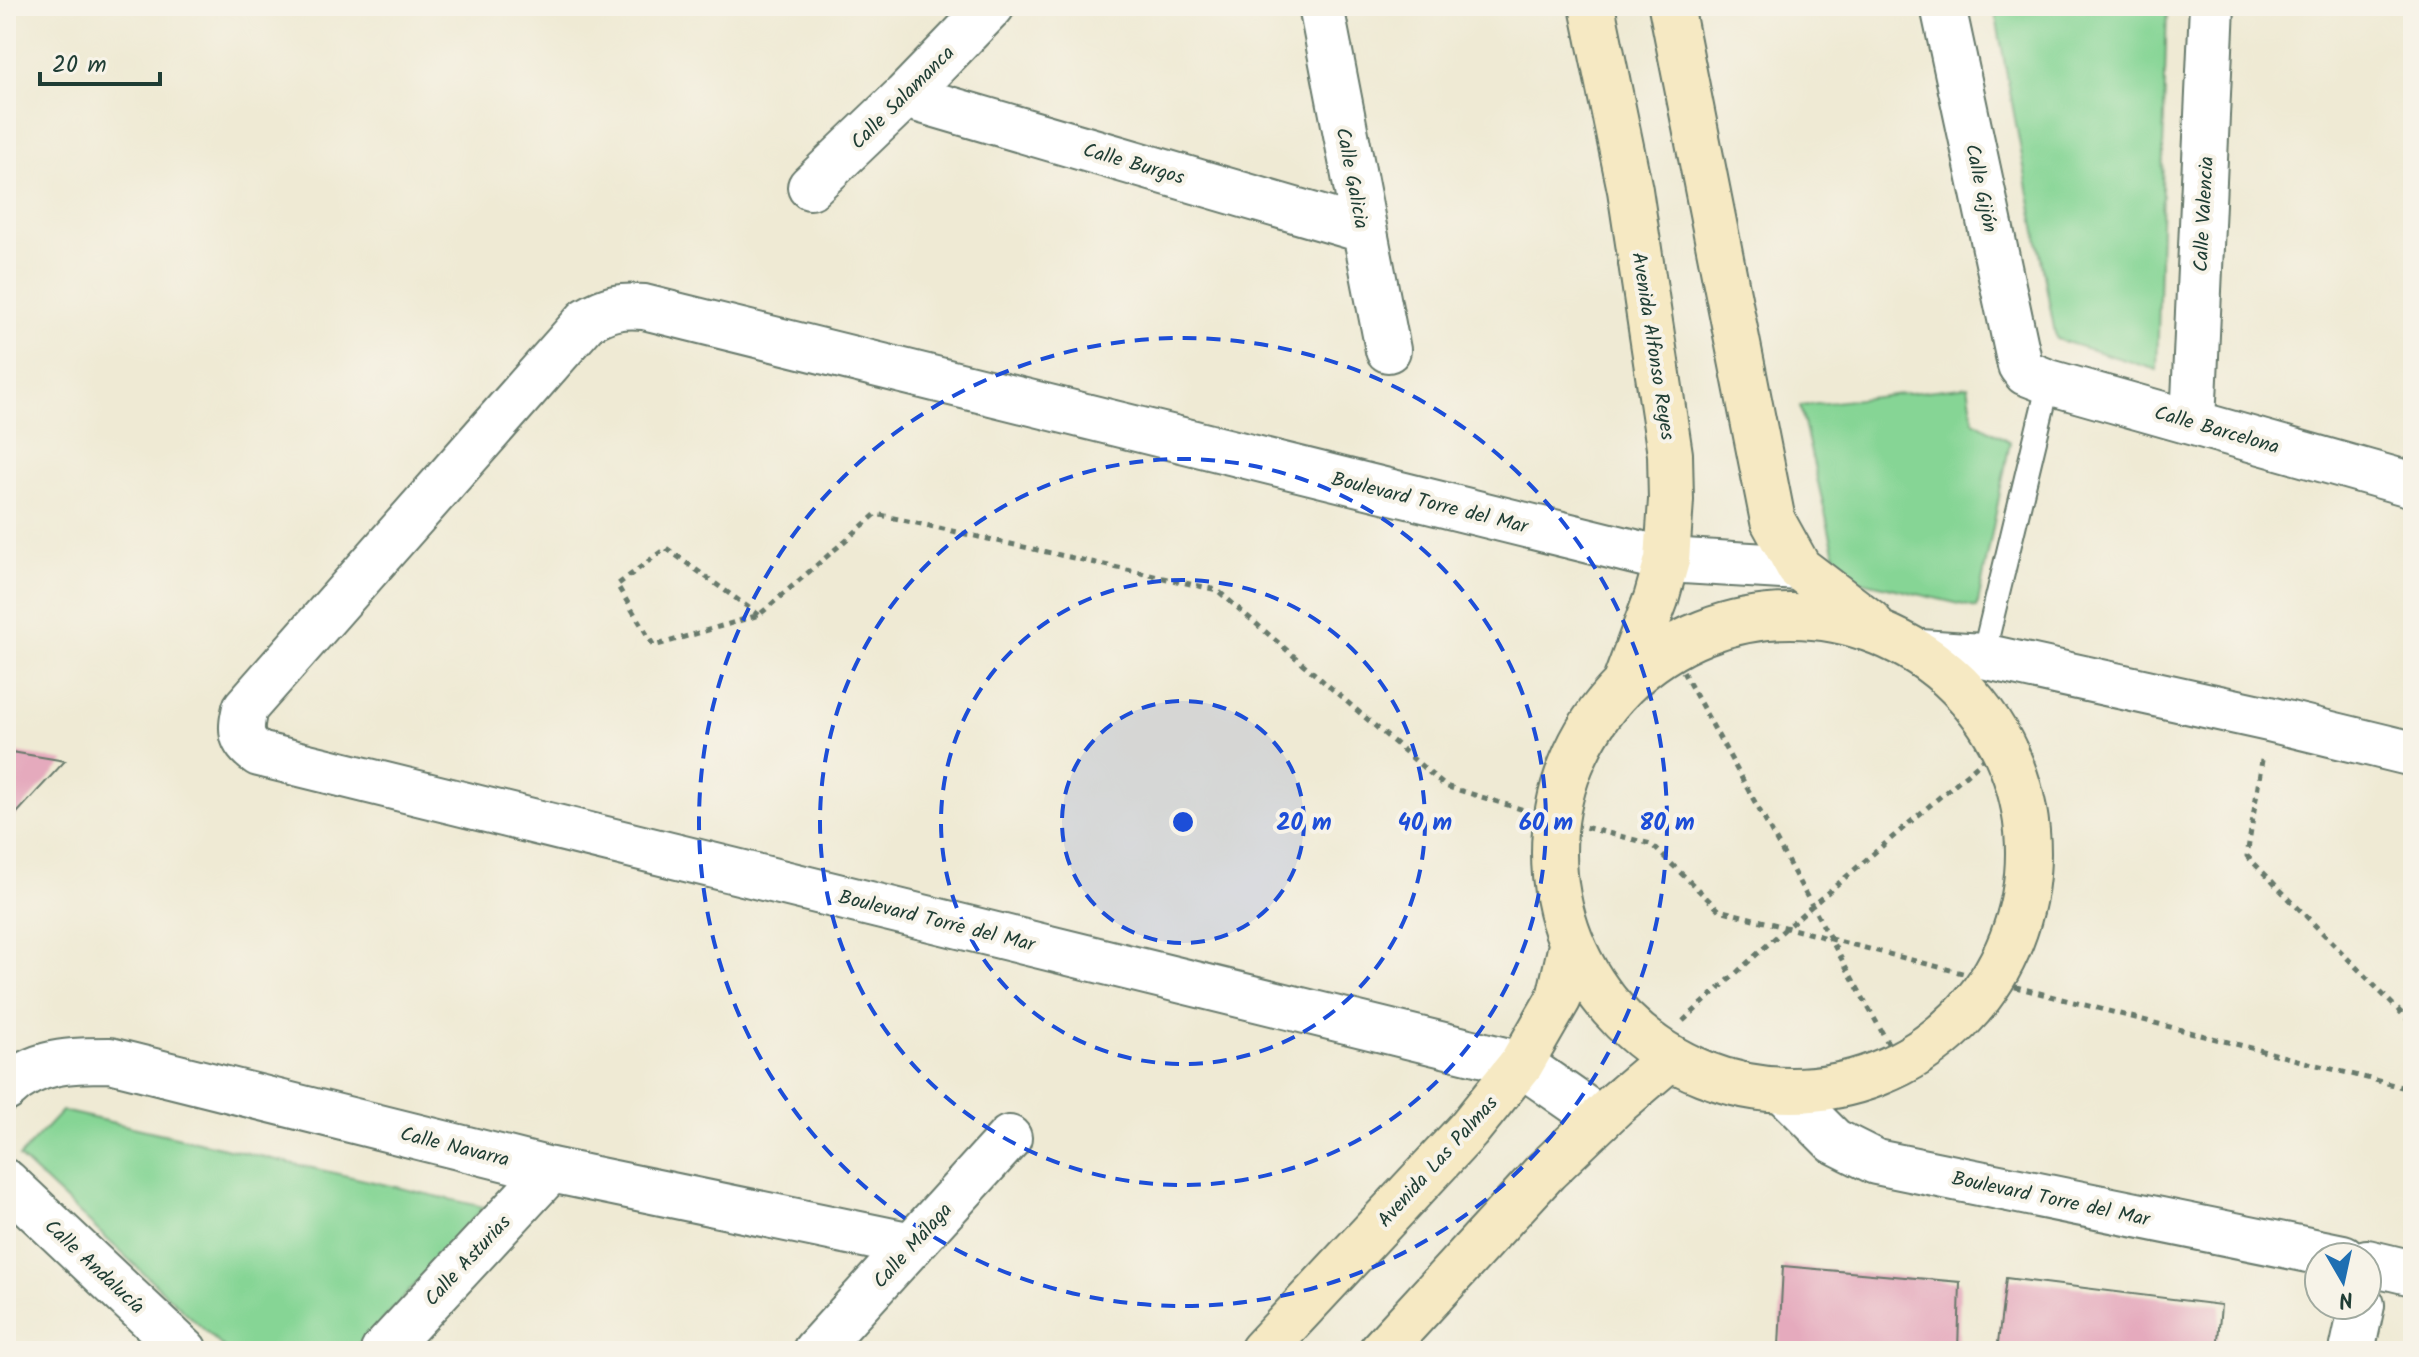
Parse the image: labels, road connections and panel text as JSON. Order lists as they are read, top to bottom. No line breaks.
{"streets":{"street":["Calle Salamanca","Calle Burgos","Calle Galicia","Calle Gijón","Calle Valencia","Avenida Alfonso Reyes","Calle Barcelona","Boulevard Torre del Mar","Calle Navarra","Avenida Las Palmas","Calle Málaga","Calle Asturias","Calle Andalucía"]},"crossings":[["Calle Salamanca","Calle Burgos"],["Calle Burgos","Calle Galicia"],["Calle Gijón","Calle Barcelona"],["Calle Valencia","Calle Barcelona"],["Avenida Alfonso Reyes","Boulevard Torre del Mar"],["Boulevard Torre del Mar","Avenida Las Palmas"],["Calle Navarra","Calle Málaga"],["Calle Navarra","Calle Asturias"]],"scale_bar":"20 m","north":"bottom","rings":["20 m","40 m","60 m","80 m"]}
